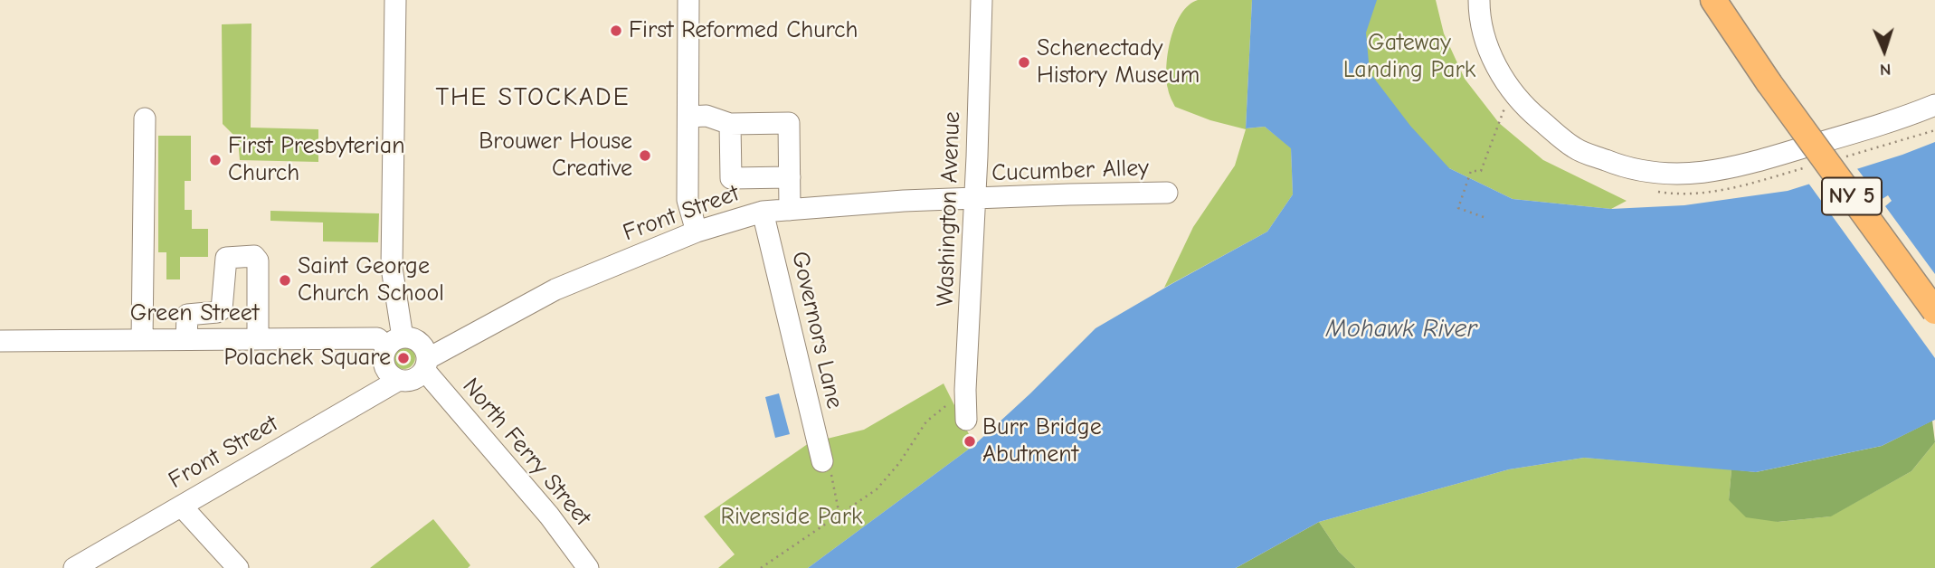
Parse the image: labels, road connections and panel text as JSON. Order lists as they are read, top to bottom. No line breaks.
{"streets":{"main road":["NY 5"],"street":["Cucumber Alley","Washington Avenue","Front Street","Green Street","Governors Lane","North Ferry Street"]},"crossings":[["Cucumber Alley","Washington Avenue"],["Cucumber Alley","Front Street"],["Washington Avenue","Front Street"],["Front Street","Green Street"],["Front Street","Governors Lane"],["Front Street","North Ferry Street"],["Green Street","North Ferry Street"]],"districts":["THE STOCKADE"],"water":["Mohawk River"],"parks":["Gateway Landing Park","Riverside Park"],"places":["First Reformed Church","Schenectady History Museum","Brouwer House Creative","First Presbyterian Church","Saint George Church School","Polachek Square","Burr Bridge Abutment"],"north":"bottom"}
